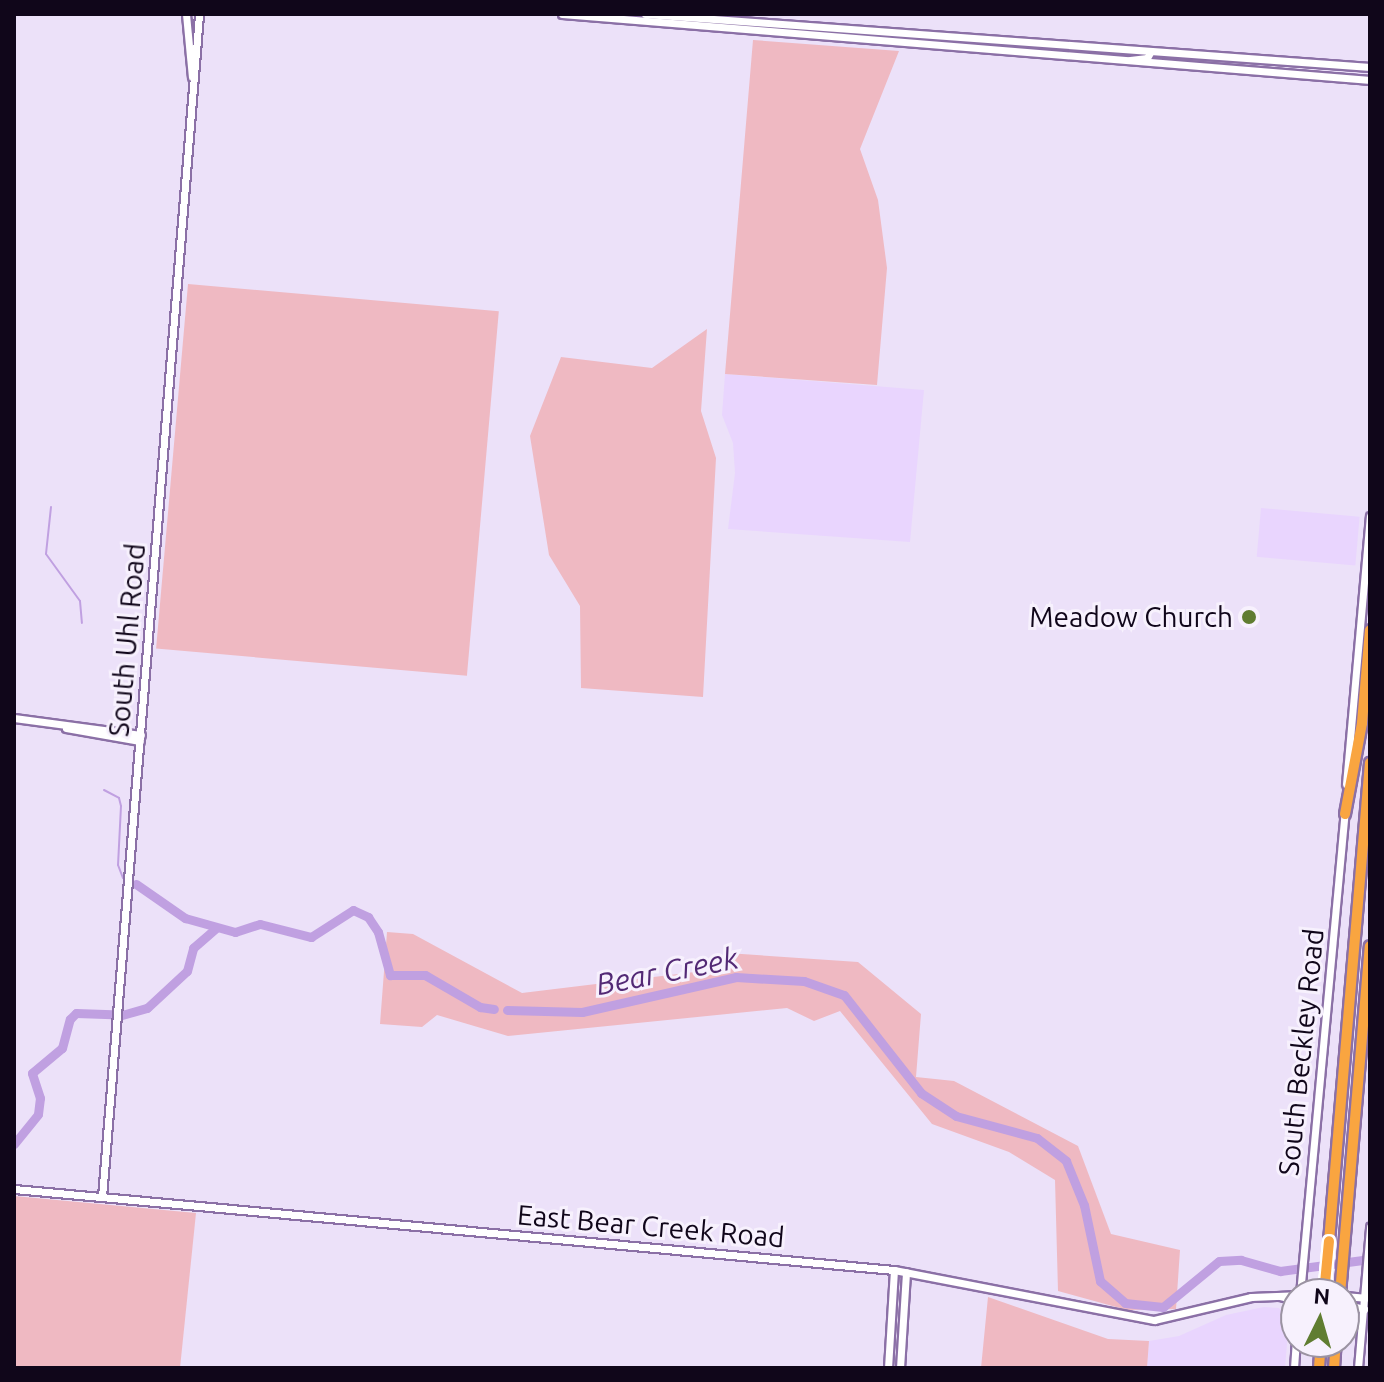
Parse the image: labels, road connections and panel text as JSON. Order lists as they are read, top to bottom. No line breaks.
{"streets":{"main road":["South Uhl Road","South Beckley Road","East Bear Creek Road"]},"crossings":[["South Uhl Road","East Bear Creek Road"]],"water":["Bear Creek"],"places":["Meadow Church"],"north":"top"}
